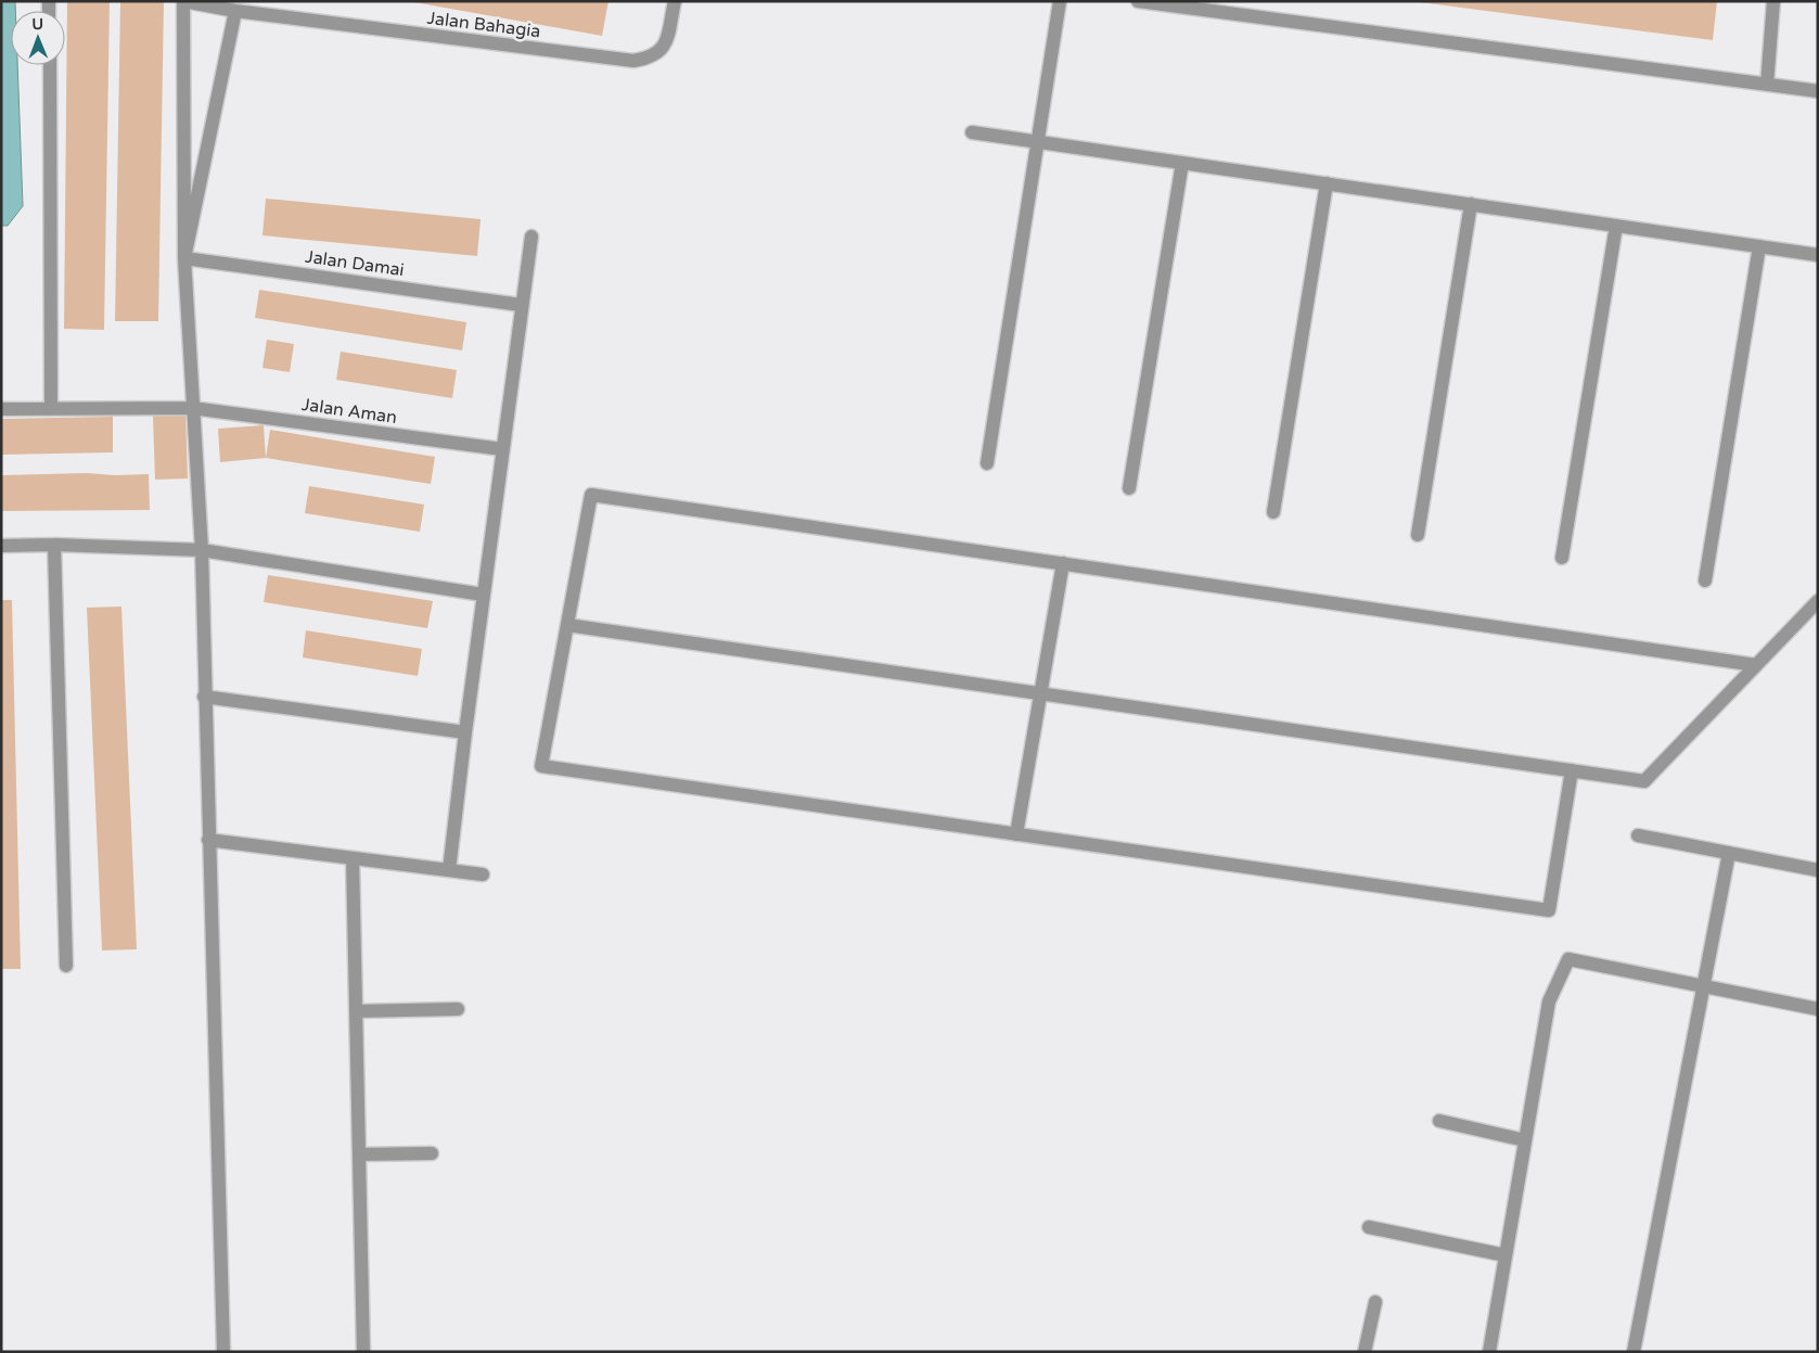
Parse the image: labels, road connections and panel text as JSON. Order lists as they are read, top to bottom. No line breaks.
{"streets":{"street":["Jalan Bahagia","Jalan Damai","Jalan Aman"]},"north":"top"}
